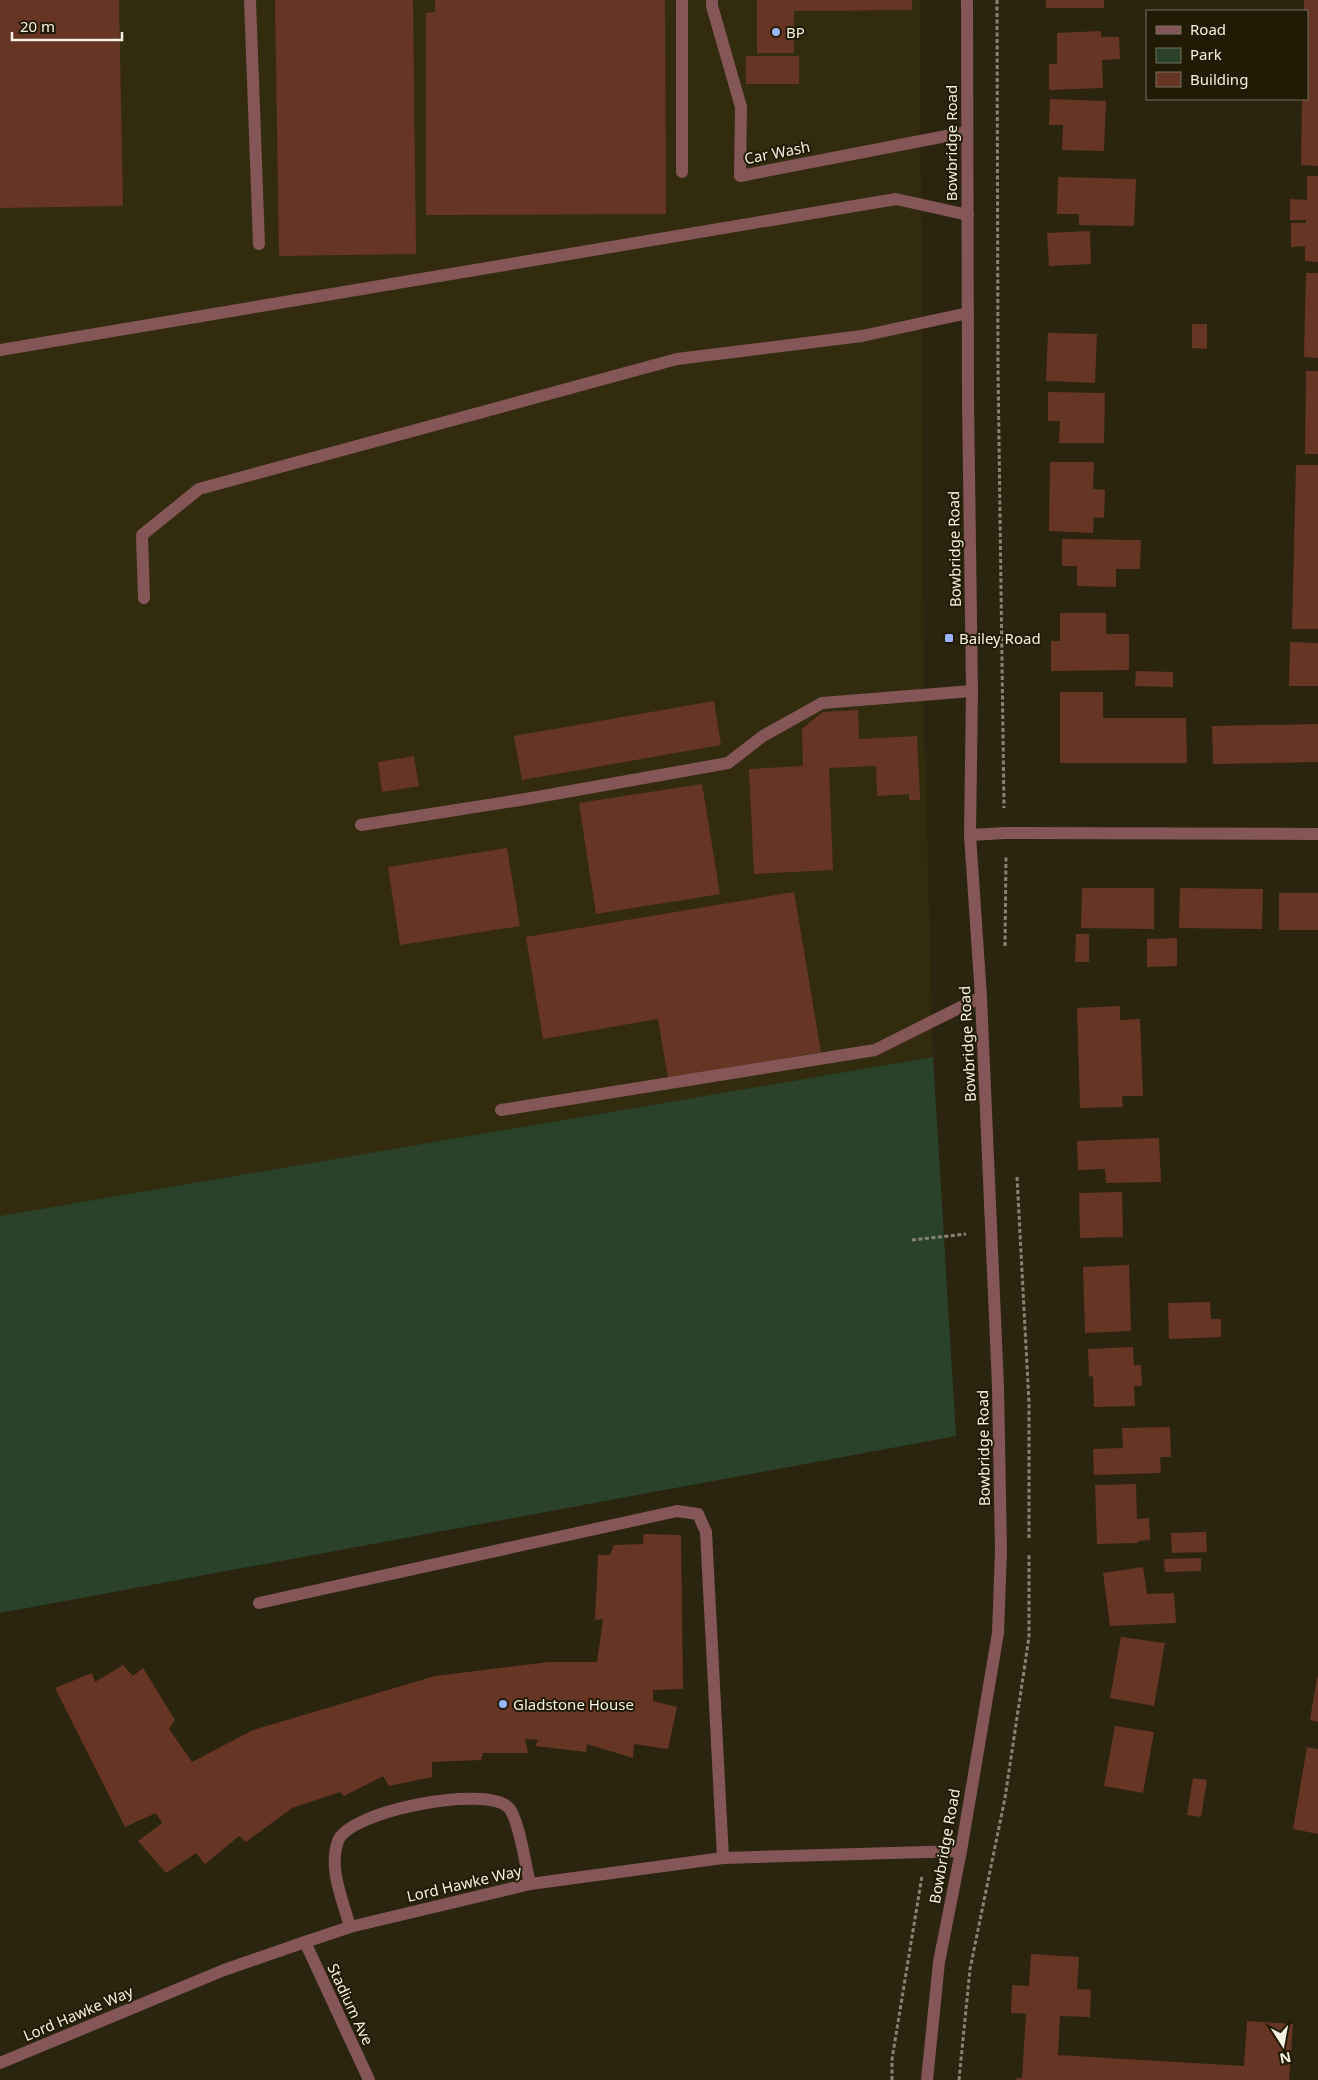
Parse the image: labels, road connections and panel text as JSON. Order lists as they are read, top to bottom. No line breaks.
{"streets":{"street":["Bowbridge Road","Car Wash","Lord Hawke Way","Stadium Ave"]},"crossings":[["Bowbridge Road","Car Wash"],["Bowbridge Road","Lord Hawke Way"],["Lord Hawke Way","Stadium Ave"]],"places":{"other":["BP","Gladstone House"],"transit":["Bailey Road"]},"legend":["Road","Park","Building"],"scale_bar":"20 m","north":"bottom"}
